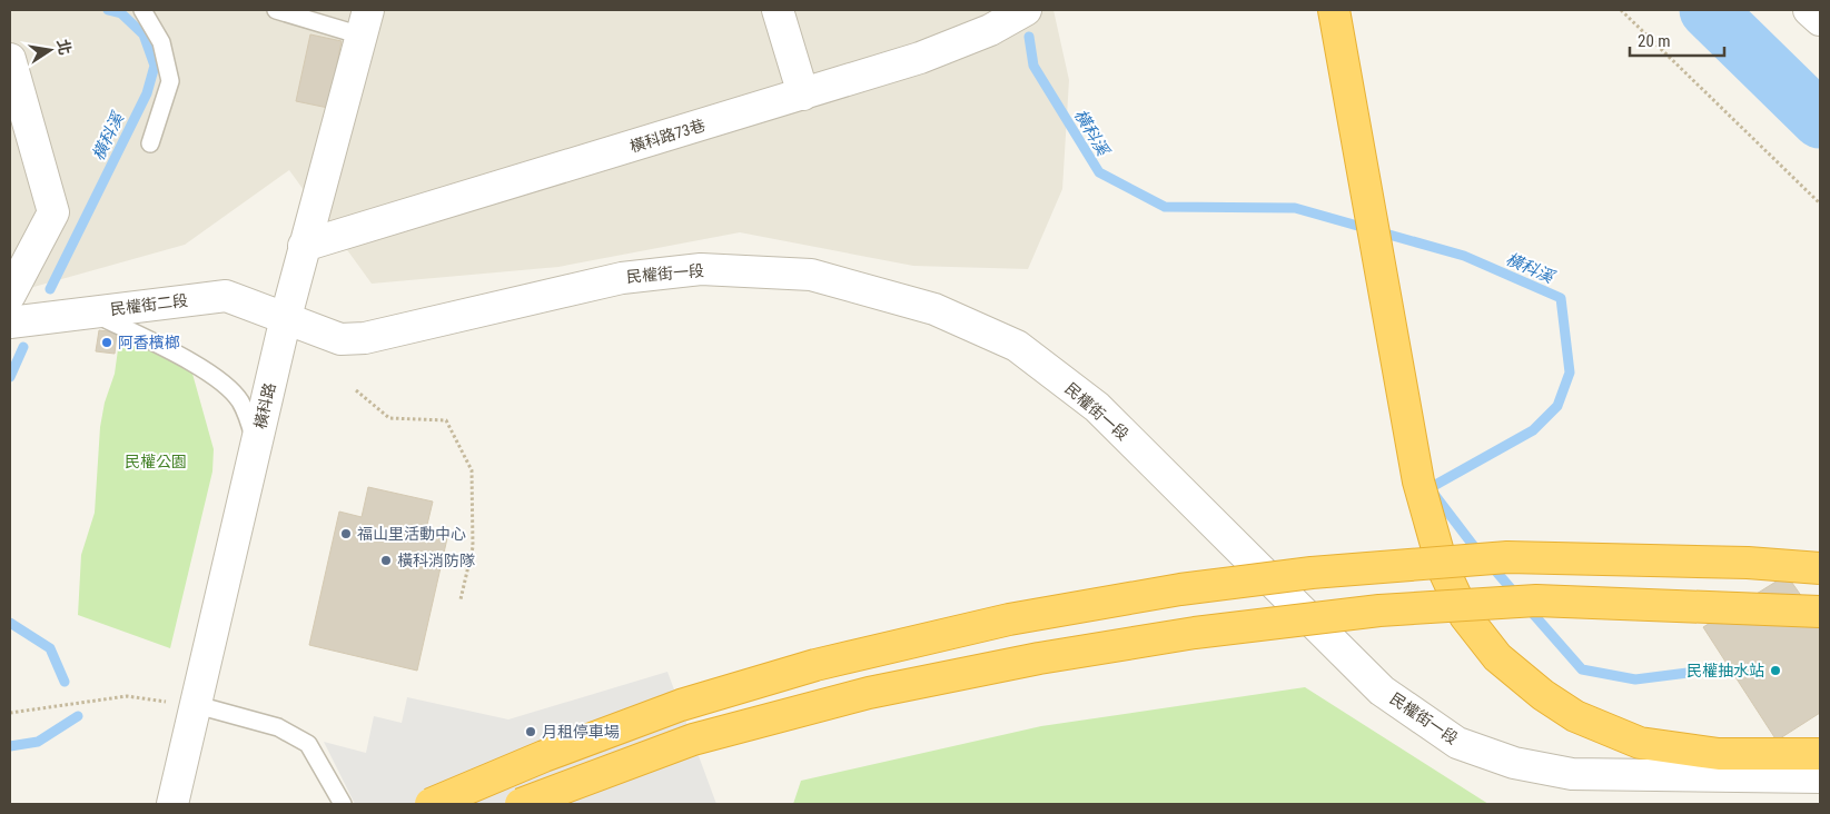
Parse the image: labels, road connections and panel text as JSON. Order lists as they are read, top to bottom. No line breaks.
{"streets":{"street":["橫科路73巷","民權街一段","民權街二段","橫科路"]},"crossings":[["橫科路73巷","橫科路"],["民權街一段","民權街二段"],["民權街一段","橫科路"],["民權街二段","橫科路"]],"water":["橫科溪"],"parks":["民權公園"],"places":["阿香檳榔","福山里活動中心","橫科消防隊","民權抽水站","月租停車場"],"scale_bar":"20 m","north":"right"}
